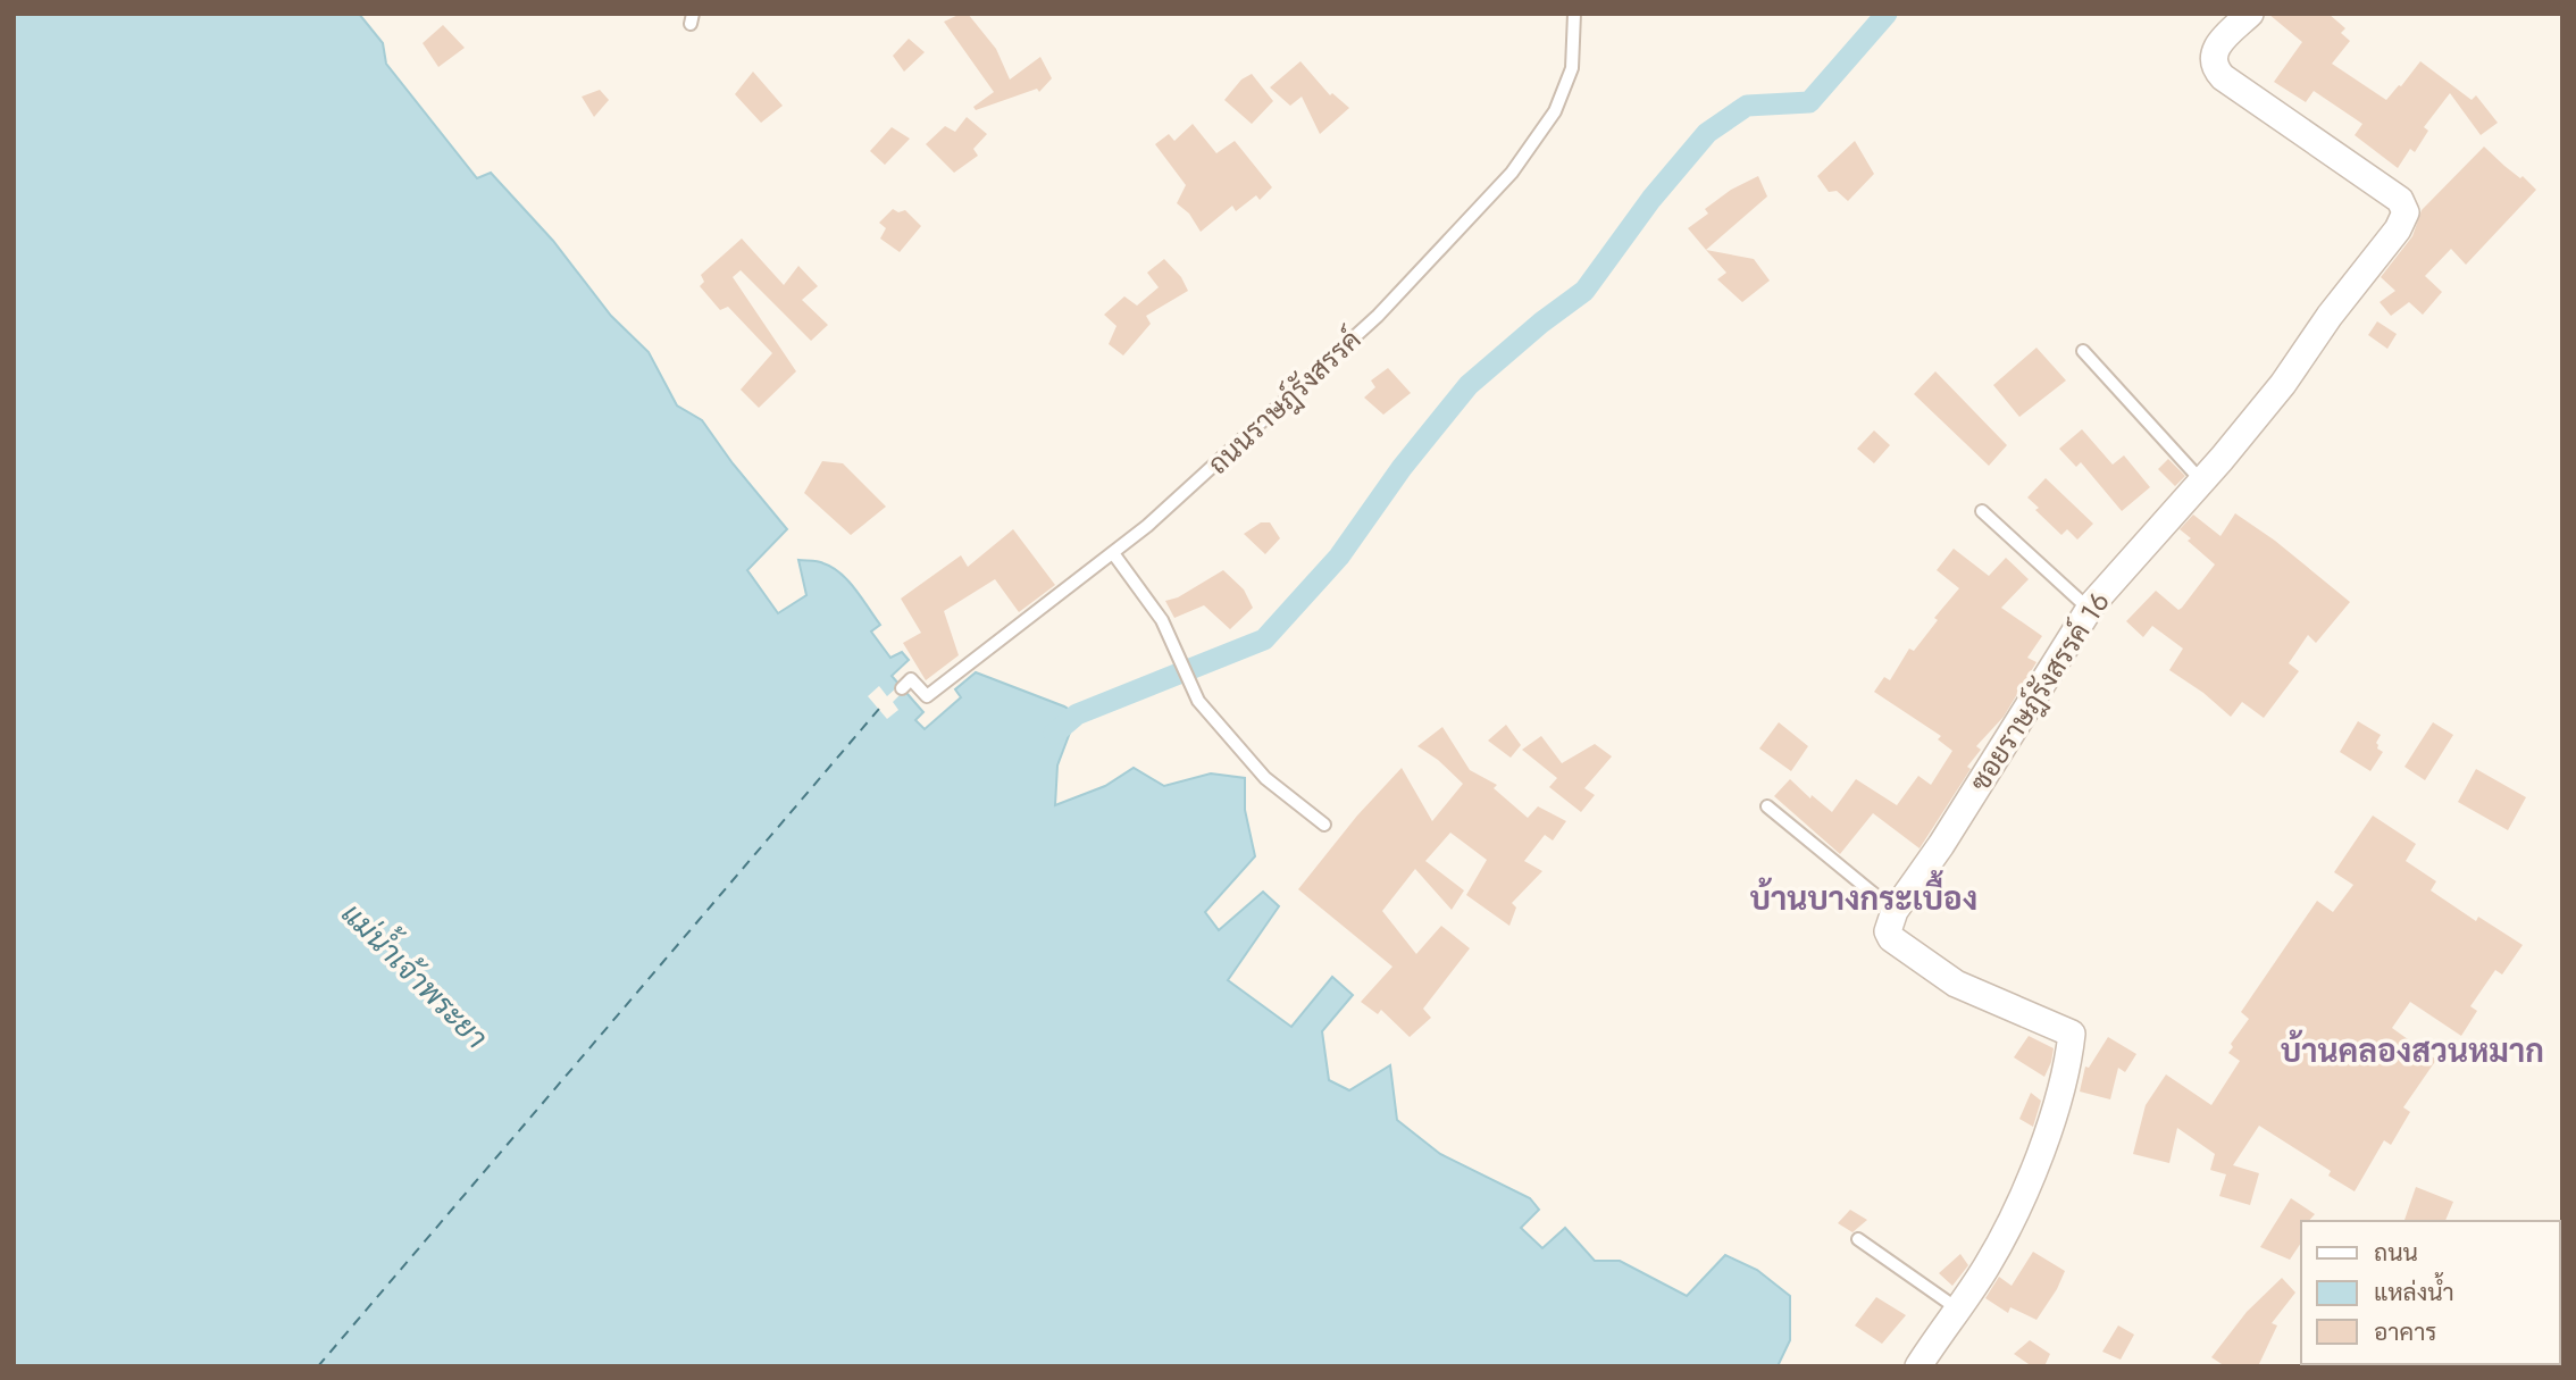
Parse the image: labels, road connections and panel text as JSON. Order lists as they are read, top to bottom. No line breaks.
{"streets":{"street":["ซอยราษฎ์รังสรรค์ 16"],"lane":["ถนนราษฎ์รังสรรค์"]},"districts":["บ้านบางกระเบื้อง","บ้านคลองสวนหมาก"],"water":["แม่น้ำเจ้าพระยา"],"legend":["ถนน","แหล่งน้ำ","อาคาร"]}
